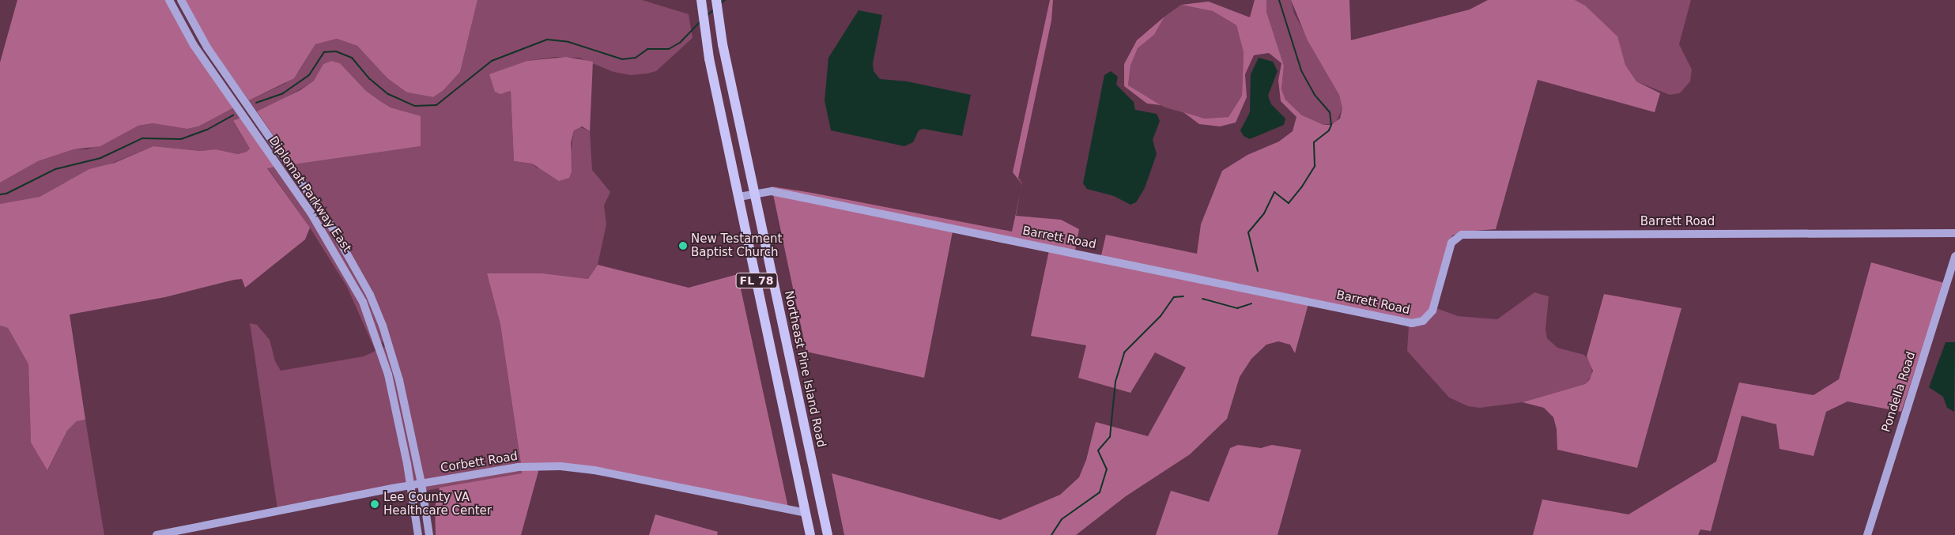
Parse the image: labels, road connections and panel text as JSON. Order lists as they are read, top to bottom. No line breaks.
{"streets":{"main road":["FL 78","Northeast Pine Island Road"],"street":["Diplomat Parkway East","Barrett Road","Pondella Road","Corbett Road"]},"crossings":[["Diplomat Parkway East","Corbett Road"],["Barrett Road","FL 78"],["Barrett Road","Northeast Pine Island Road"],["FL 78","Corbett Road"]],"places":["New Testament Baptist Church","Lee County VA Healthcare Center"]}
